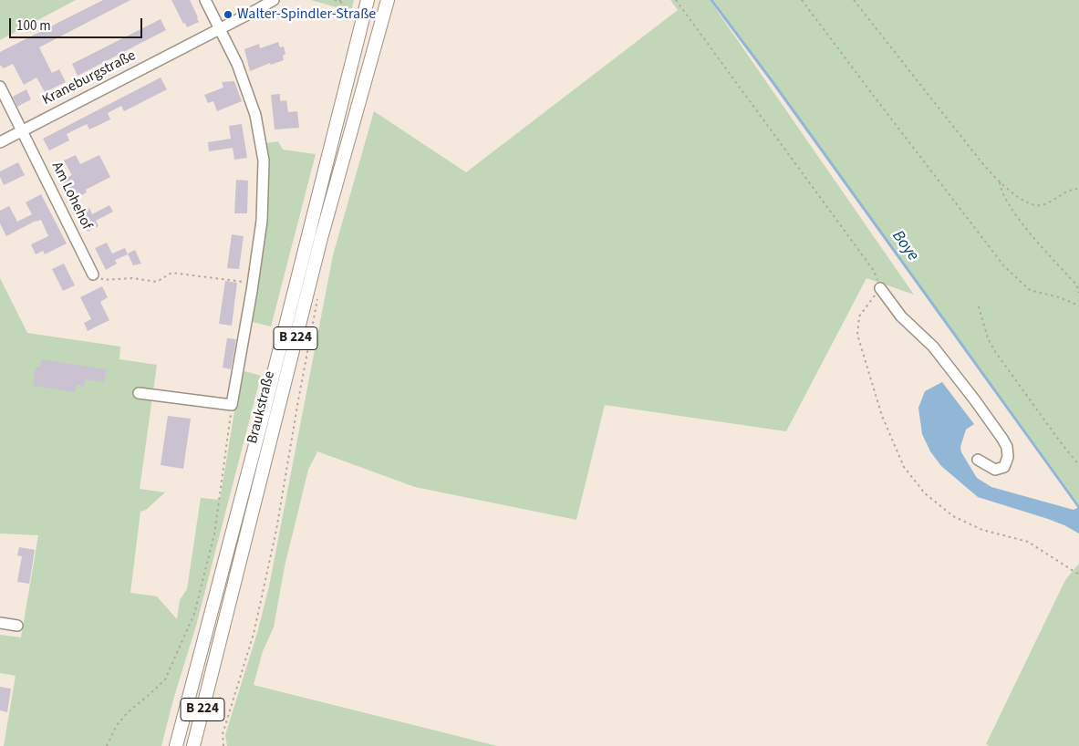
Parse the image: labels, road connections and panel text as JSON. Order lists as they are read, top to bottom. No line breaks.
{"streets":{"main road":["B 224","Braukstraße"],"street":["Kraneburgstraße","Am Lohehof"]},"crossings":[["Kraneburgstraße","Am Lohehof"]],"water":["Boye"],"places":["Walter-Spindler-Straße"],"scale_bar":"100 m"}
